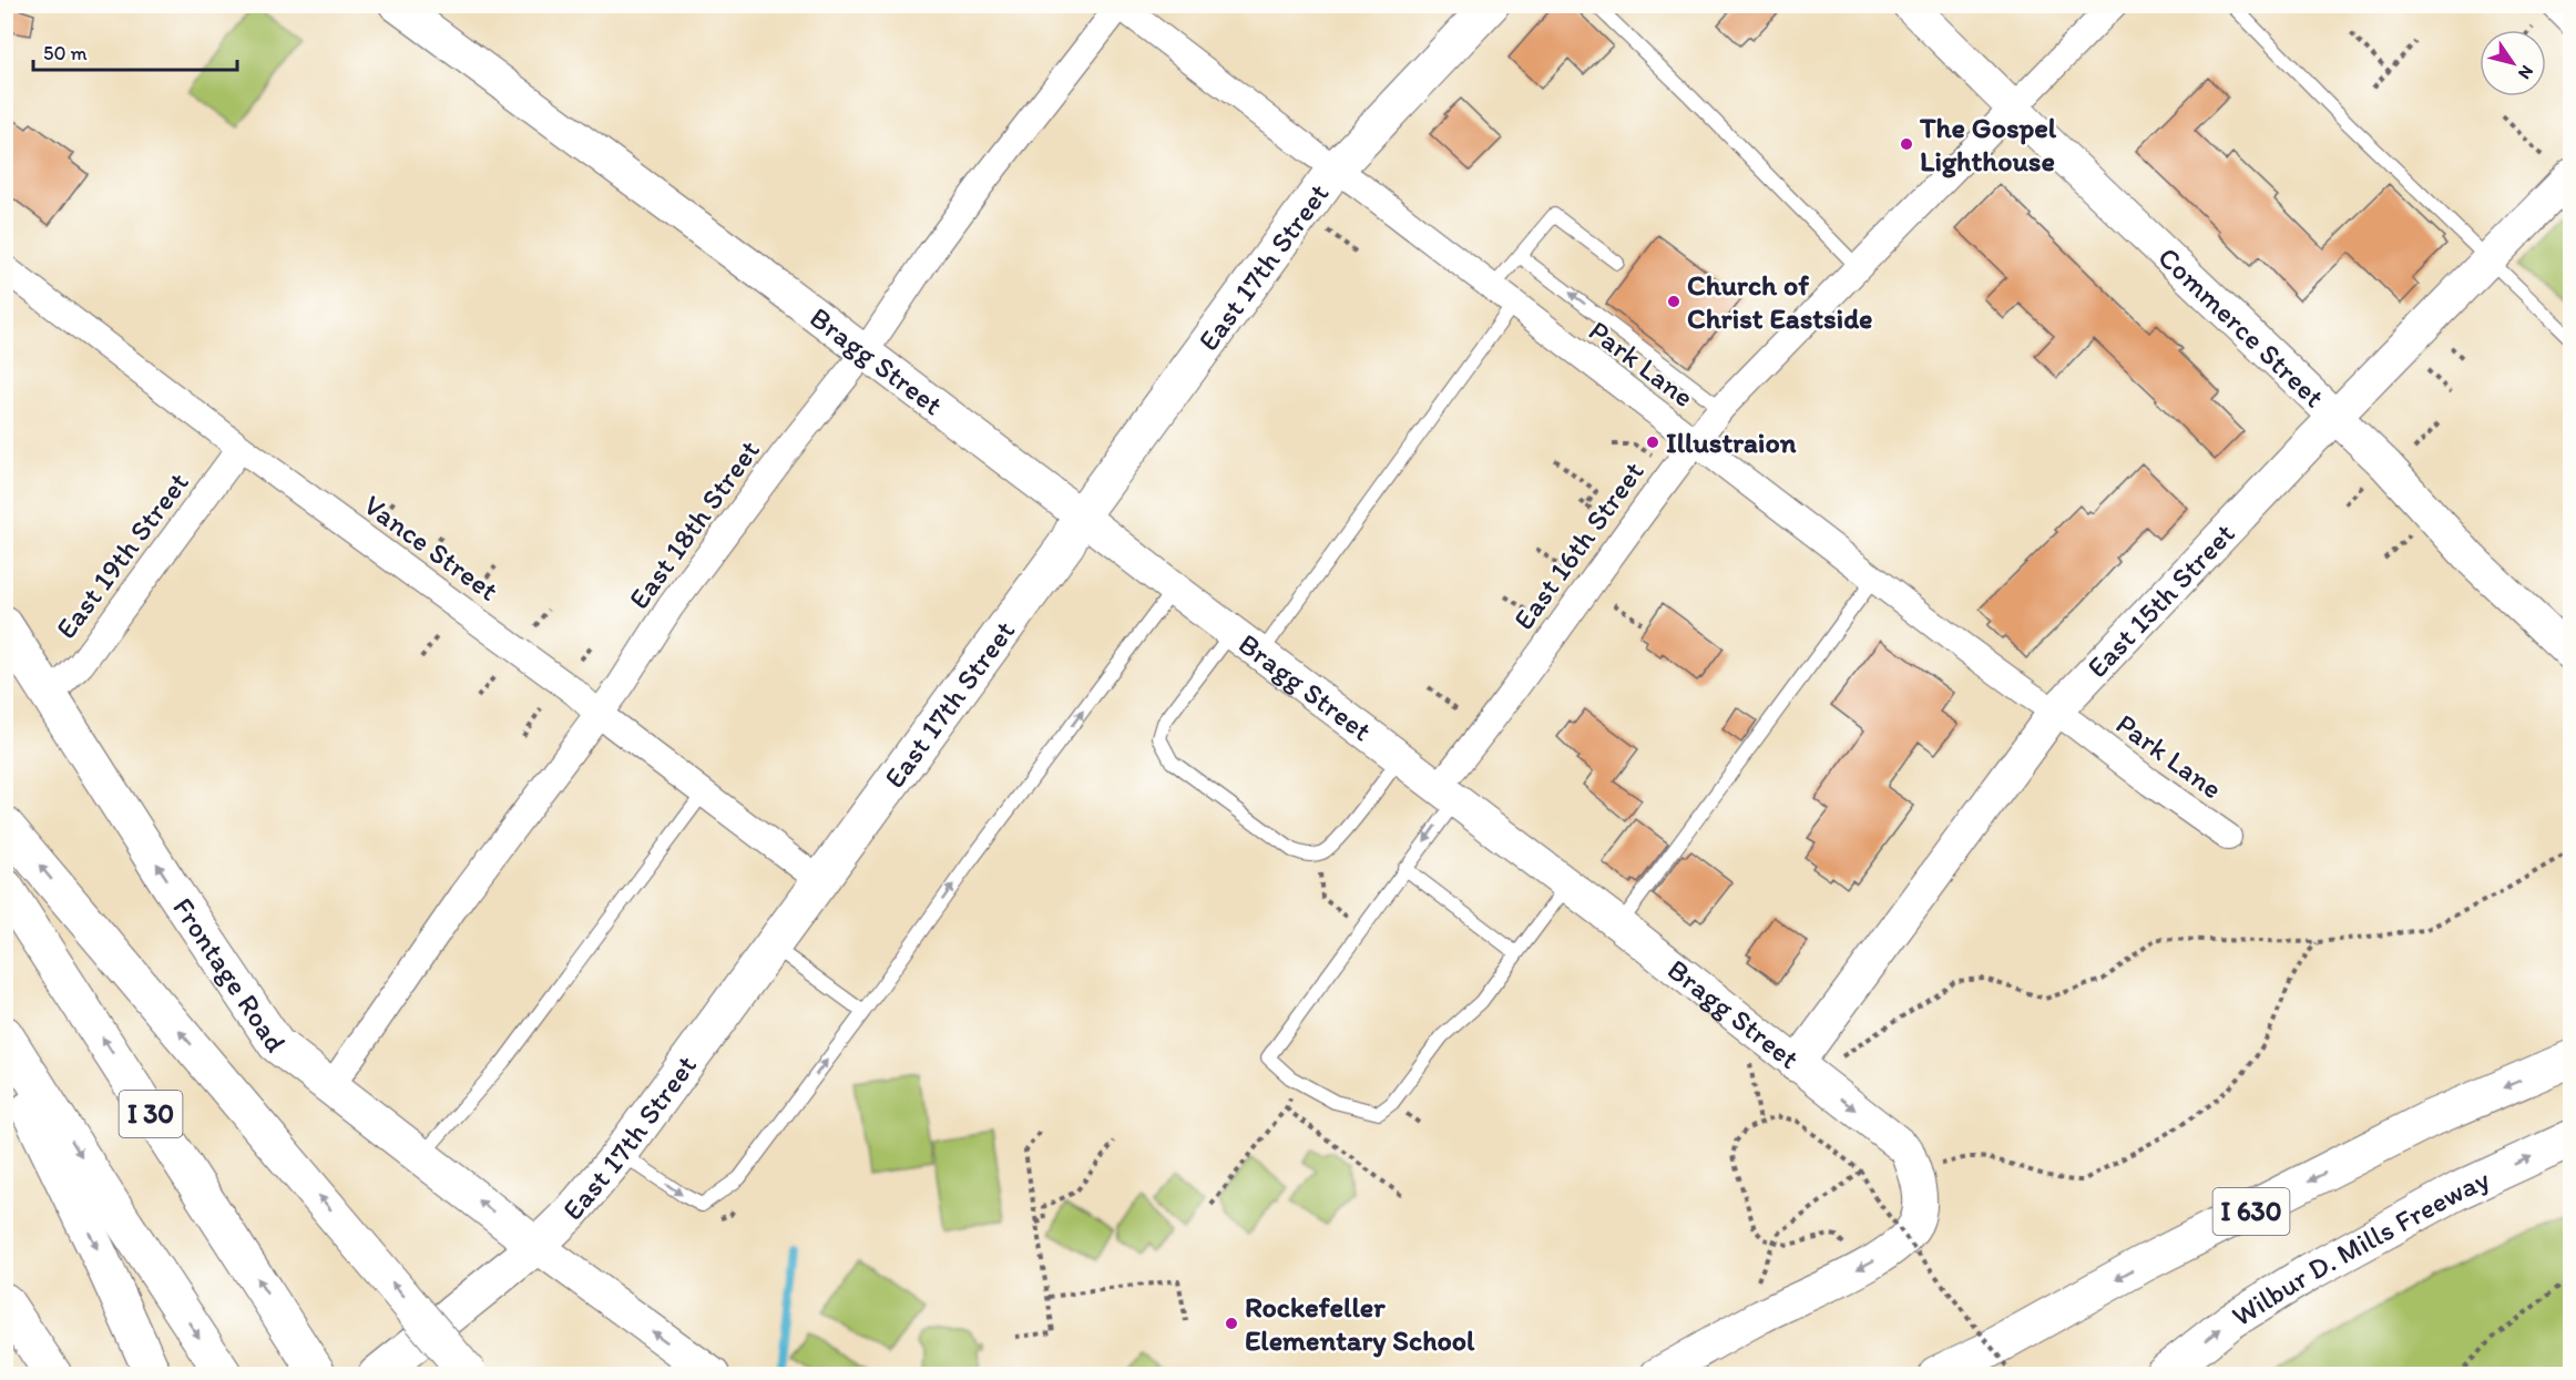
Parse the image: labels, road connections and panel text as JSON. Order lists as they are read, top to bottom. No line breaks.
{"streets":{"main road":["East 17th Street","Frontage Road","I 30","I 630","Wilbur D. Mills Freeway"],"street":["Commerce Street","Bragg Street","Park Lane","East 18th Street","East 16th Street","Vance Street","East 19th Street","East 15th Street"]},"crossings":[["East 17th Street","Bragg Street"],["East 17th Street","Park Lane"],["East 17th Street","Vance Street"],["East 17th Street","Frontage Road"],["Commerce Street","East 16th Street"],["Commerce Street","East 15th Street"],["Bragg Street","East 18th Street"],["Bragg Street","East 16th Street"],["Bragg Street","East 15th Street"],["Park Lane","East 18th Street"],["Park Lane","East 16th Street"],["Park Lane","East 15th Street"],["East 18th Street","Vance Street"],["East 18th Street","Frontage Road"],["Vance Street","East 19th Street"],["East 19th Street","Frontage Road"]],"places":["The Gospel Lighthouse","Church of Christ Eastside","Illustraion","Rockefeller Elementary School"],"scale_bar":"50 m","north":"bottom right"}
